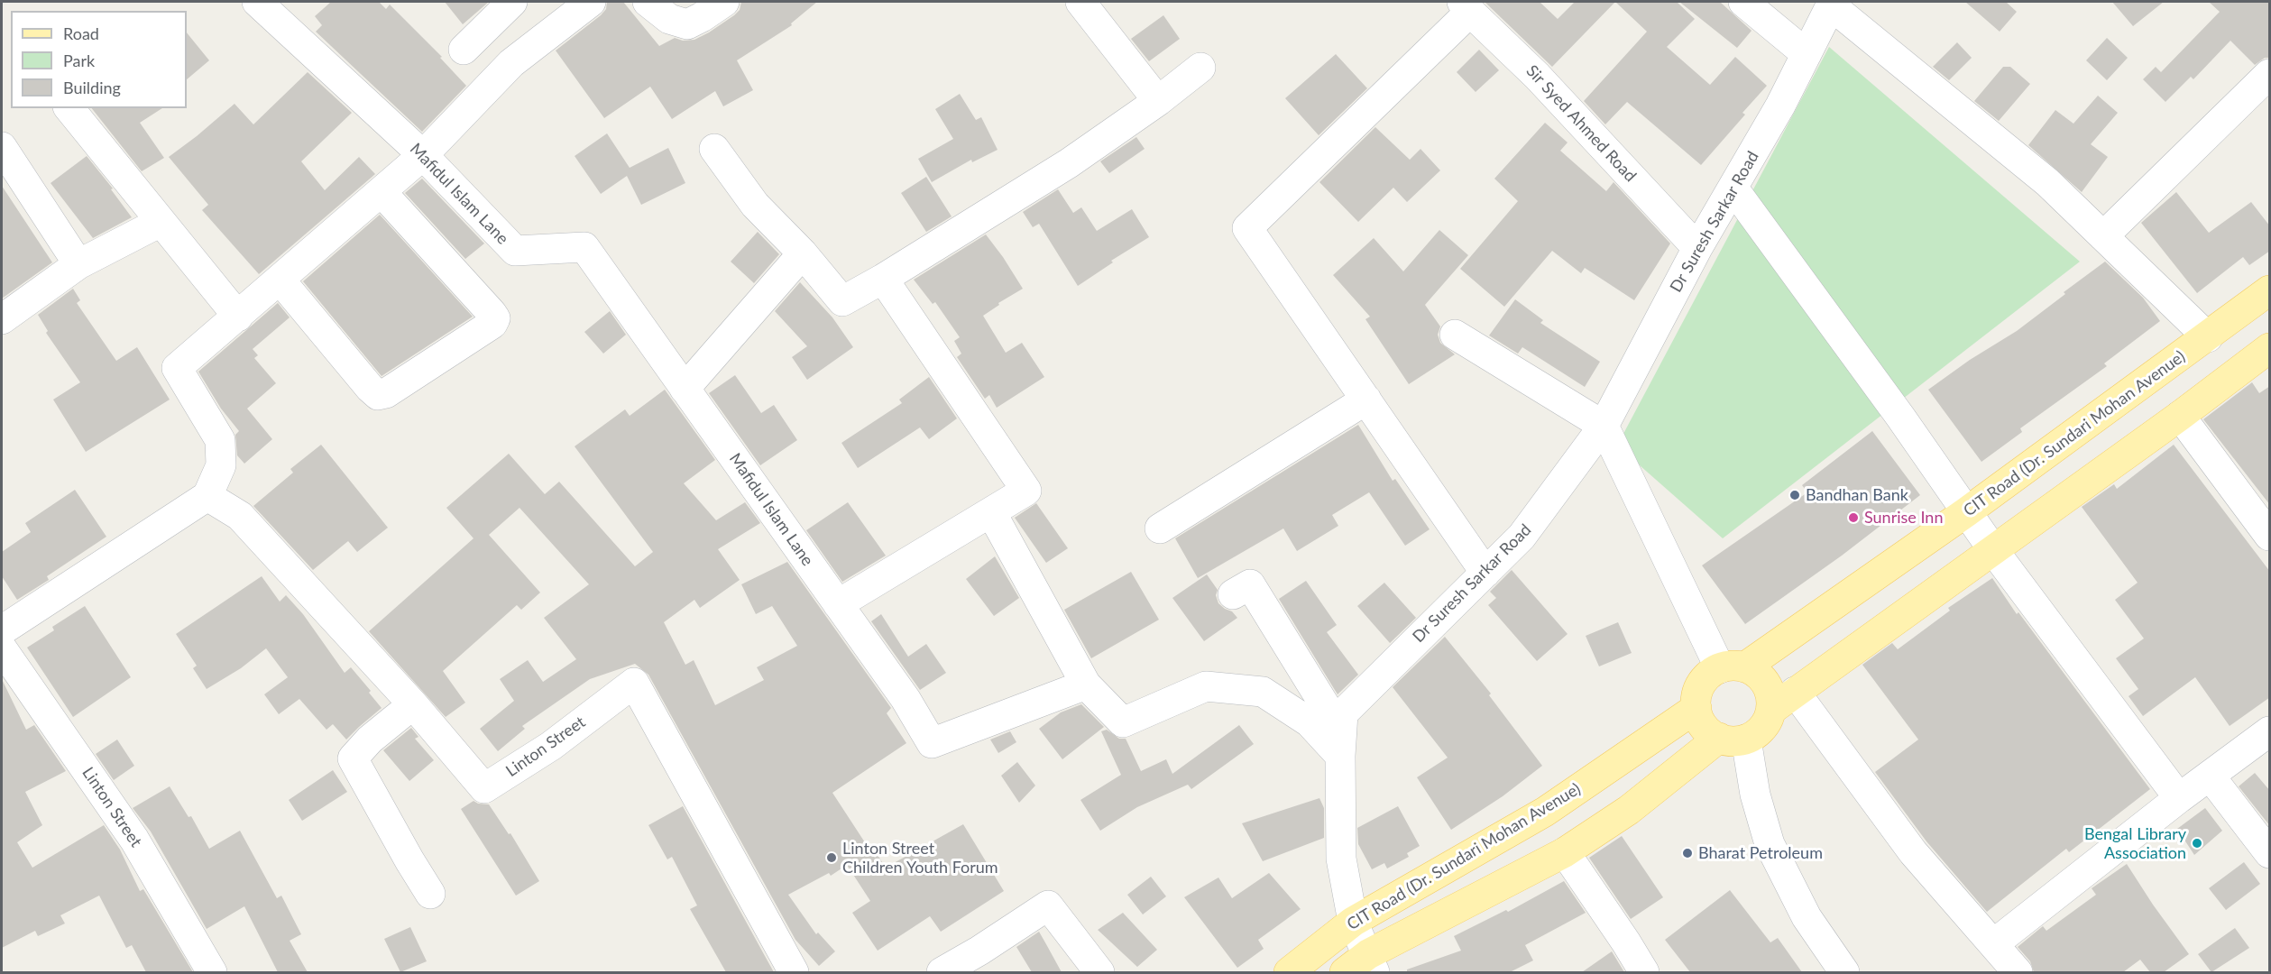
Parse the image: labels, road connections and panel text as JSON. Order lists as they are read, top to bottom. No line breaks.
{"streets":{"main road":["CIT Road (Dr. Sundari Mohan Avenue)"],"street":["Sir Syed Ahmed Road","Mafidul Islam Lane","Dr Suresh Sarkar Road","Linton Street"]},"crossings":[["Sir Syed Ahmed Road","Dr Suresh Sarkar Road"]],"places":["Bandhan Bank","Sunrise Inn","Bengal Library Association","Bharat Petroleum","Linton Street Children Youth Forum"],"legend":["Road","Park","Building"]}
